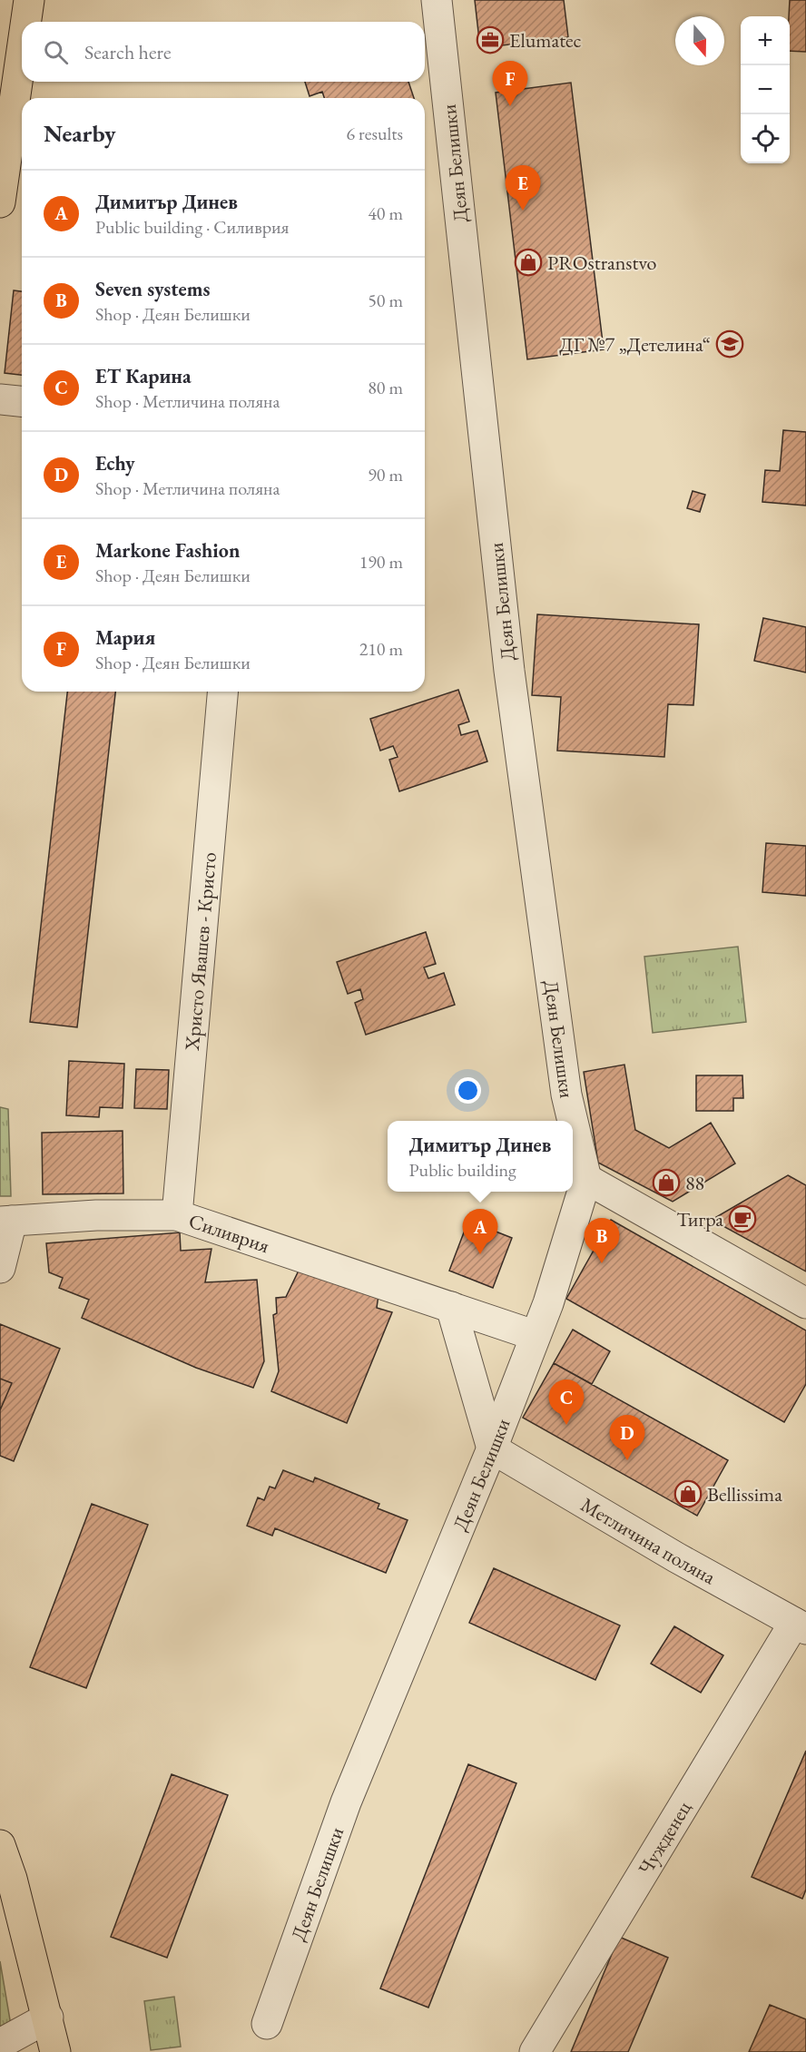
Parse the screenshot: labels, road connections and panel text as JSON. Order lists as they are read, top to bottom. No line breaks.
{"streets":{"street":["Деян Белишки","Христо Явашев - Кристо","Силиврия","Метличина поляна","Чужденец"]},"crossings":[["Деян Белишки","Силиврия"],["Деян Белишки","Метличина поляна"],["Христо Явашев - Кристо","Силиврия"],["Метличина поляна","Чужденец"]],"places":{"office":["Elumatec"],"shop":["PROstranstvo","88","Bellissima"],"school or university":["ДГ №7 „Детелина“"],"cafe":["Тигра"]},"north":"bottom","page":{"map_buttons":["+","−"],"search":"Search here","pins":["F","E","A","B","C","D"],"heading":["Nearby","6 results"],"list":[{"mark":"A","name":"Димитър Динев","note":"Public building · Силиврия","value":"40 m"},{"mark":"B","name":"Seven systems","note":"Shop · Деян Белишки","value":"50 m"},{"mark":"C","name":"ЕТ Карина","note":"Shop · Метличина поляна","value":"80 m"},{"mark":"D","name":"Echy","note":"Shop · Метличина поляна","value":"90 m"},{"mark":"E","name":"Markone Fashion","note":"Shop · Деян Белишки","value":"190 m"},{"mark":"F","name":"Мария","note":"Shop · Деян Белишки","value":"210 m"}],"popup":["Димитър Динев","Public building"]}}
